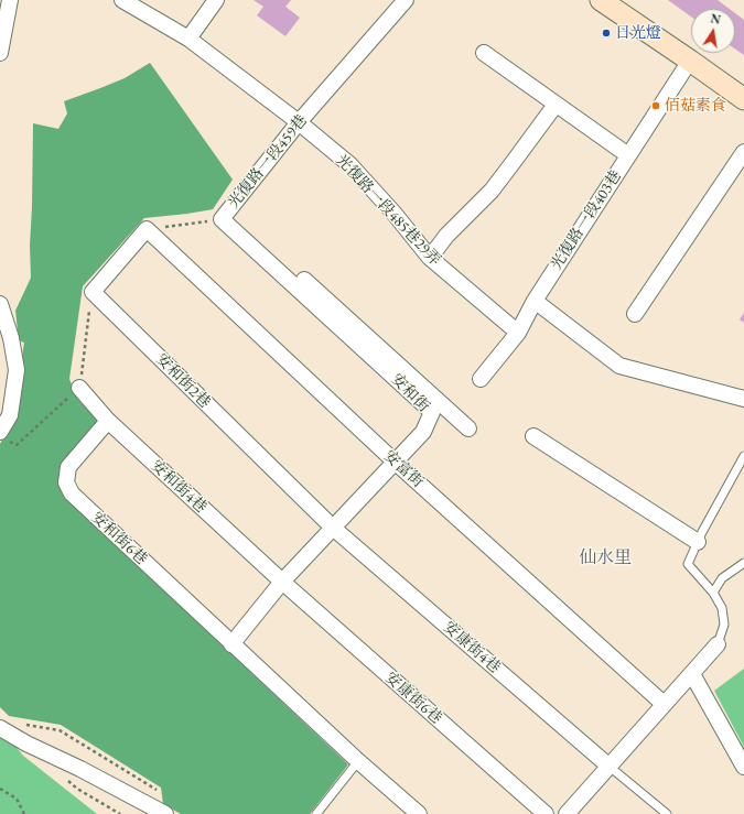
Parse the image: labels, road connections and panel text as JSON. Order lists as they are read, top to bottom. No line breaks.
{"streets":{"street":["光復路一段459巷","光復路一段485巷29弄","光復路一段403巷","安和街2巷","安和街","安富街","安和街4巷","安和街6巷","安康街4巷","安康街6巷"]},"crossings":[["光復路一段459巷","光復路一段485巷29弄"],["光復路一段459巷","安和街"],["光復路一段485巷29弄","光復路一段403巷"],["安和街2巷","安和街"],["安和街2巷","安康街4巷"],["安和街","安富街"],["安和街","安和街4巷"],["安和街","安和街6巷"],["安和街","安康街4巷"],["安和街","安康街6巷"],["安和街4巷","安和街6巷"],["安和街4巷","安康街6巷"]],"districts":["仙水里"],"places":["日光燈","佰菇素食"],"north":"top"}
